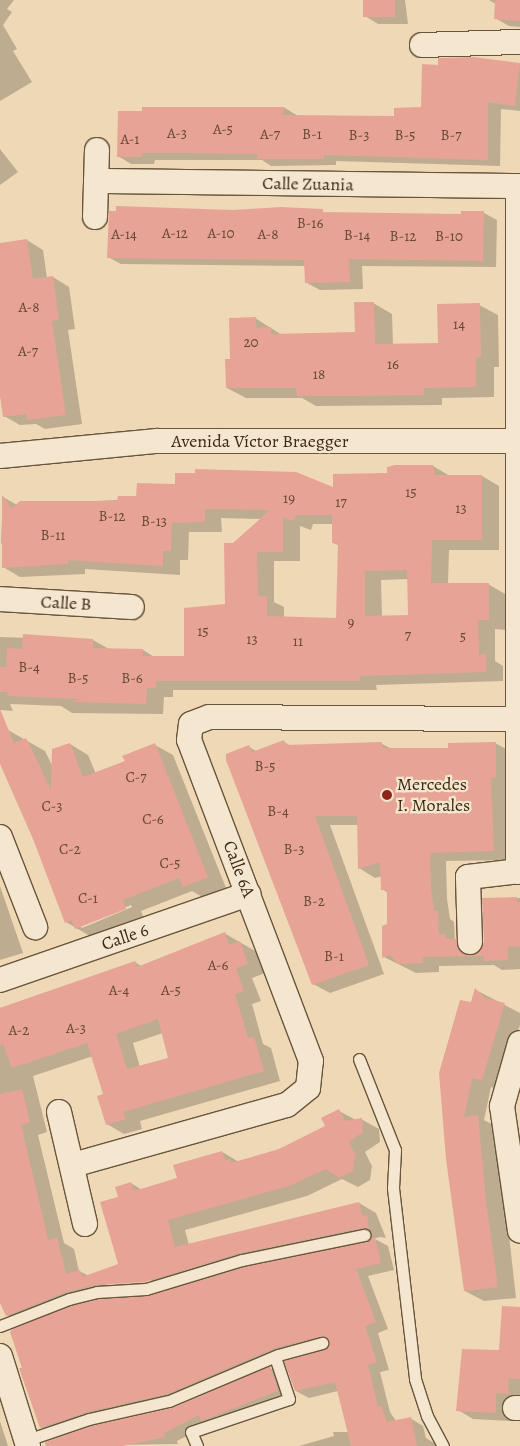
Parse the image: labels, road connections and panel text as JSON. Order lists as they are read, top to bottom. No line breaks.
{"streets":{"street":["Calle Zuania","Avenida Víctor Braegger","Calle B","Calle 6A","Calle 6"]},"crossings":[["Calle 6A","Calle 6"]],"places":["Mercedes I. Morales"],"house_numbers":["A-5","A-3","A-7","B-1","B-3","B-5","B-7","A-1","B-16","A-12","A-10","A-14","A-8","B-14","B-12","B-10","A-8","14","20","A-7","16","18","15","19","17","13","B-12","B-13","B-11","9","15","7","5","13","11","B-4","B-5","B-6","B-5","C-7","C-3","B-4","C-6","C-2","B-3","C-5","C-1","B-2","B-1","A-6","A-4","A-5","A-3","A-2"]}
